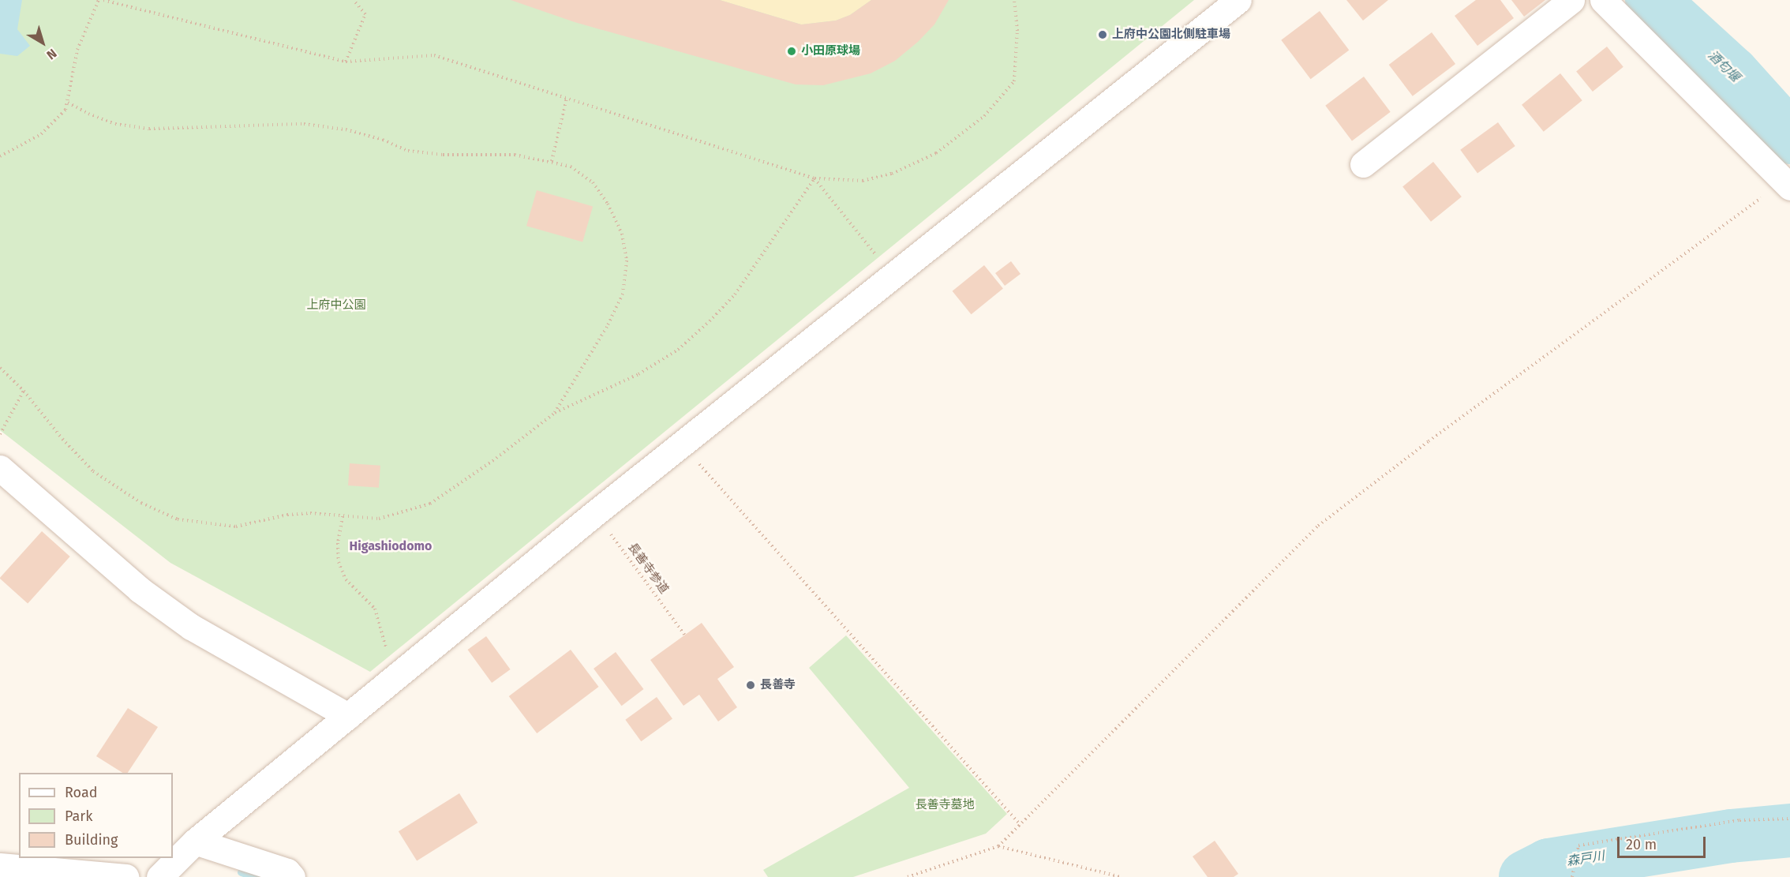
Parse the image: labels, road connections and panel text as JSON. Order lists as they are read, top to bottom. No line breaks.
{"streets":{"path":["長善寺参道"]},"districts":["Higashiodomo"],"water":["酒匂堰","森戸川"],"parks":["上府中公園","長善寺墓地"],"places":["上府中公園北側駐車場","小田原球場","長善寺"],"legend":["Road","Park","Building"],"scale_bar":"20 m","north":"bottom right"}
